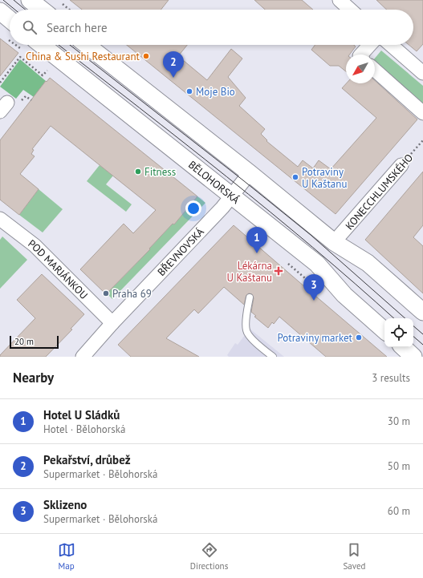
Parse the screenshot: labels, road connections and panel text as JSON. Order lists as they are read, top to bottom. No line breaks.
{"streets":{"street":["BĚLOHORSKÁ","KONECCHLUMSKÉHO","BŘEVNOVSKÁ","POD MARJÁNKOU"]},"crossings":[["BĚLOHORSKÁ","BŘEVNOVSKÁ"],["BŘEVNOVSKÁ","POD MARJÁNKOU"]],"places":{"other":["China & Sushi Restaurant","Moje Bio","Fitness","Potraviny U Kaštanu","Praha 69","Potraviny market"],"health":["Lékárna U Kaštanu"]},"scale_bar":"20 m","north":"bottom left","page":{"search":"Search here","pins":["2","1","3"],"scale":"20 m","heading":["Nearby","3 results"],"list":[{"mark":"1","name":"Hotel U Sládků","note":"Hotel · Bělohorská","value":"30 m"},{"mark":"2","name":"Pekařství, drůbež","note":"Supermarket · Bělohorská","value":"50 m"},{"mark":"3","name":"Sklizeno","note":"Supermarket · Bělohorská","value":"60 m"}],"nav":["Map","Directions","Saved"]}}
